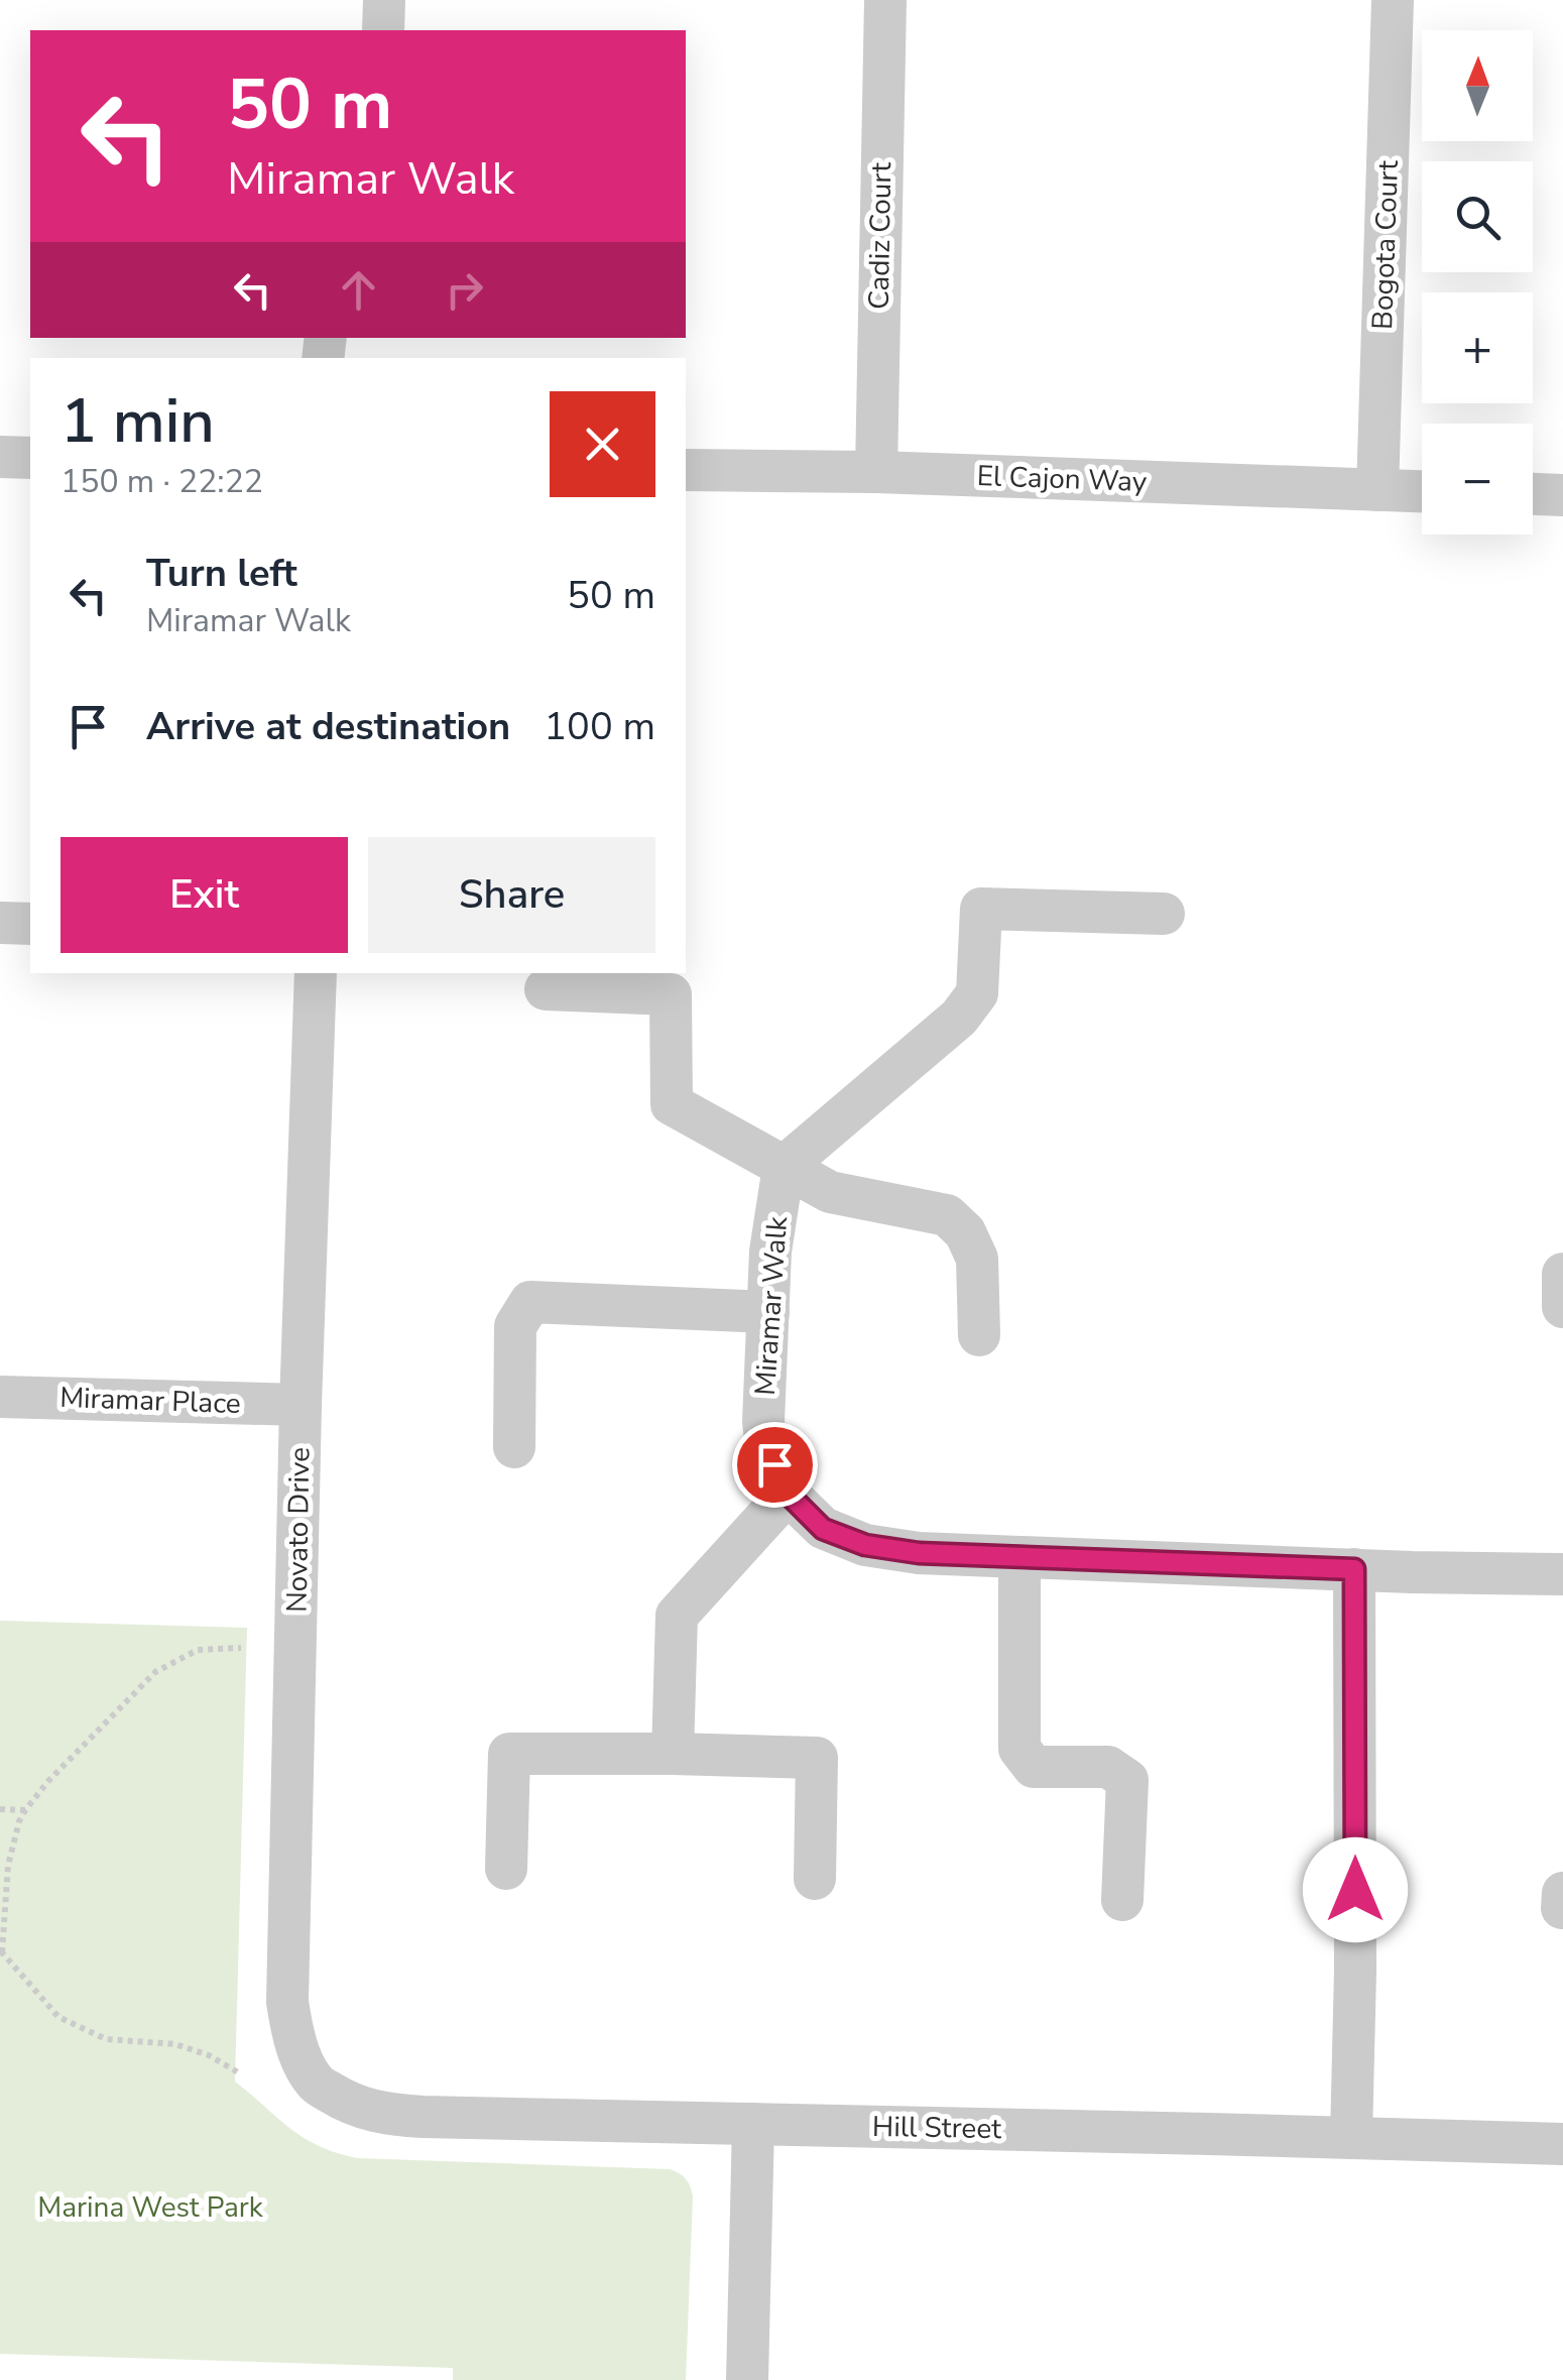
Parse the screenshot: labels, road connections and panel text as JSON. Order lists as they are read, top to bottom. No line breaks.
{"streets":{"street":["Cadiz Court","Bogota Court","El Cajon Way","Miramar Walk","Miramar Place","Novato Drive","Hill Street"]},"crossings":[["Cadiz Court","El Cajon Way"],["Bogota Court","El Cajon Way"],["Miramar Place","Novato Drive"],["Novato Drive","Hill Street"]],"parks":["Marina West Park"],"north":"top","page":{"map_buttons":["+","−"],"turn":["50 m","Miramar Walk"],"heading":["1 min","150 m · 22:22"],"list":[{"name":"Turn left","note":"Miramar Walk","value":"50 m"},{"name":"Arrive at destination","value":"100 m"}],"buttons":["Exit","Share"]}}
